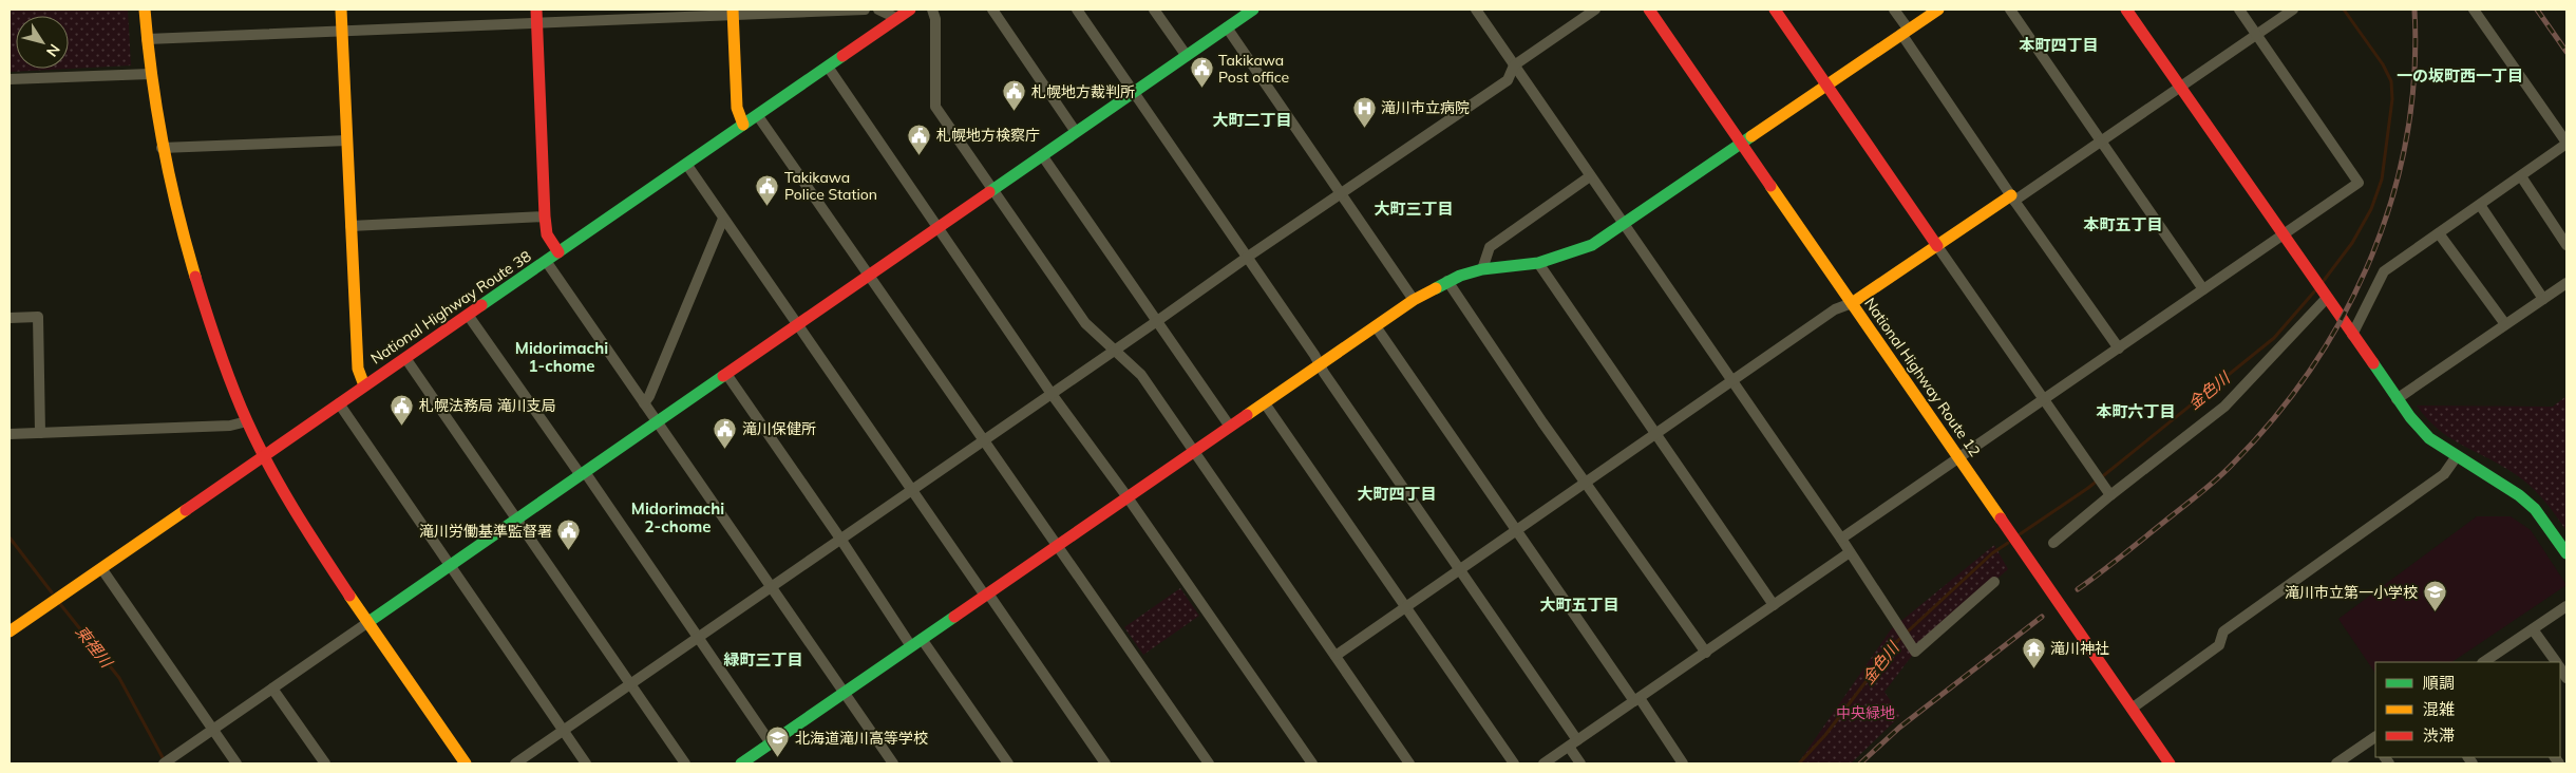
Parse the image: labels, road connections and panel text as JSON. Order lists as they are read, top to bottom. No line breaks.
{"streets":{"main road":["National Highway Route 38","National Highway Route 12"]},"districts":["本町四丁目","一の坂町西一丁目","大町二丁目","大町三丁目","本町五丁目","Midorimachi 1-chome","本町六丁目","大町四丁目","Midorimachi 2-chome","大町五丁目","緑町三丁目"],"water":["金色川","東裡川"],"parks":["中央緑地"],"places":{"public building":["Takikawa Post office","札幌地方裁判所","札幌地方検察庁","Takikawa Police Station","札幌法務局 滝川支局","滝川保健所","滝川労働基準監督署"],"hospital":["滝川市立病院"],"school or university":["滝川市立第一小学校","北海道滝川高等学校"],"temple":["滝川神社"]},"legend":["順調","混雑","渋滞"],"north":"bottom right"}
